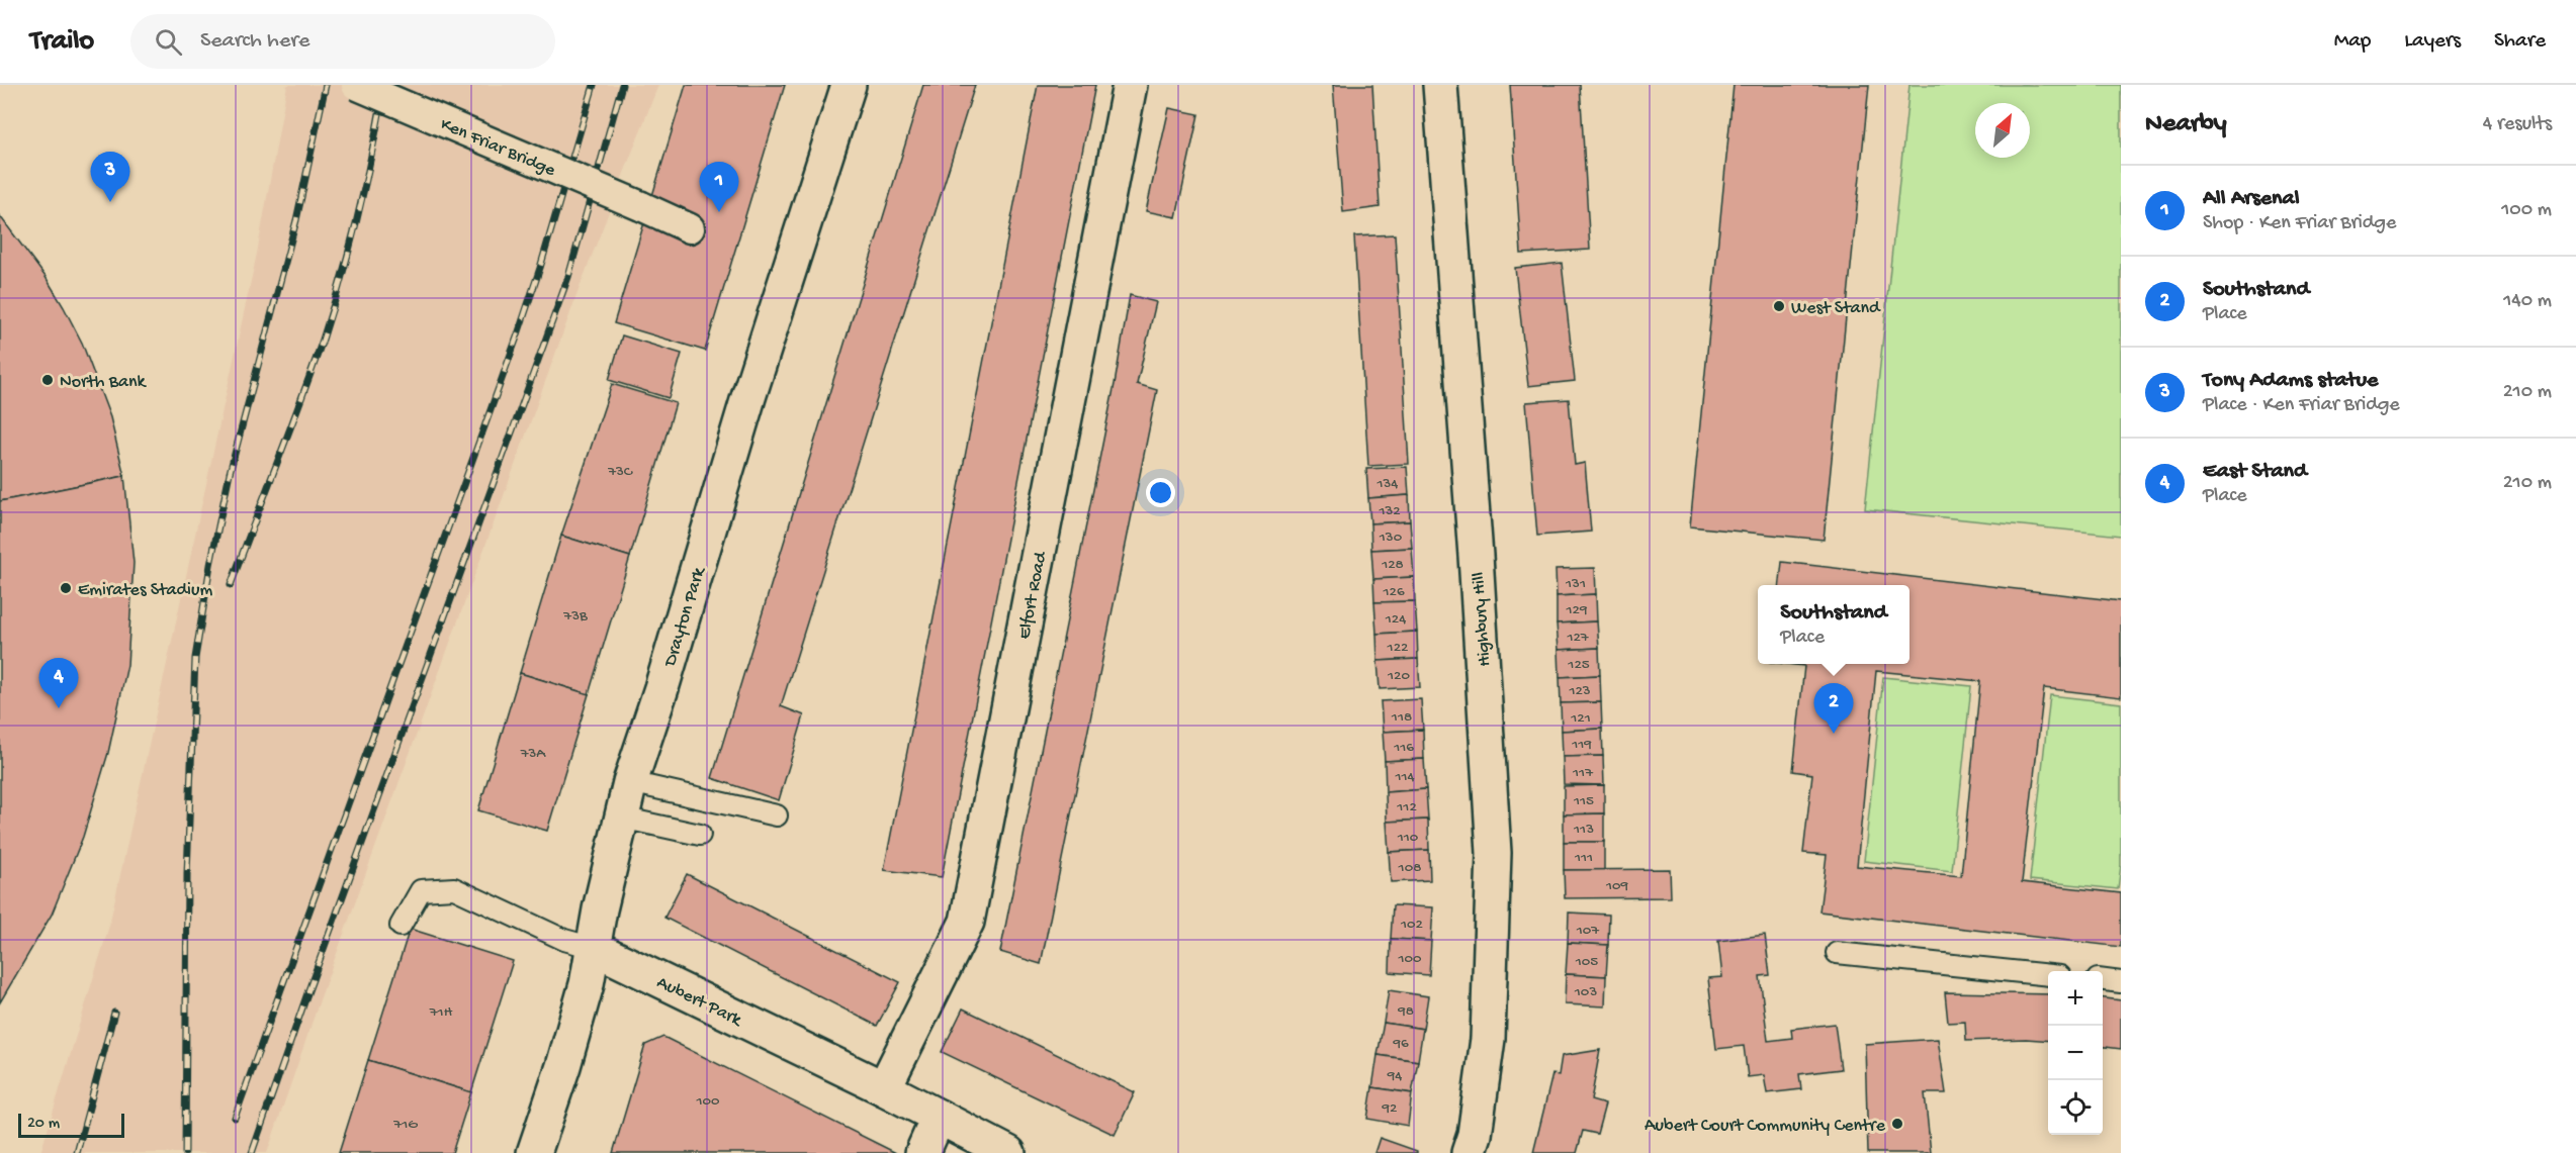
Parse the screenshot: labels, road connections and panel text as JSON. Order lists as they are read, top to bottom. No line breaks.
{"streets":{"street":["Ken Friar Bridge","Elfort Road","Drayton Park","Highbury Hill","Aubert Park"]},"crossings":[["Elfort Road","Aubert Park"],["Drayton Park","Aubert Park"]],"places":["West Stand","North Bank","Emirates Stadium","Aubert Court Community Centre"],"house_numbers":["73C","134","132","130","128","131","126","129","73B","124","127","122","125","120","123","118","121","119","116","73A","117","114","115","112","113","110","111","108","109","102","107","100","105","103","98","71H","96","94","100","92","71G"],"scale_bar":"20 m","north":"top right","page":{"header":"Trailo","search":"Search here","nav":["Map","Layers","Share"],"heading":["Nearby","4 results"],"pins":["3","1","4","2"],"list":[{"mark":"1","name":"All Arsenal","note":"Shop · Ken Friar Bridge","value":"100 m"},{"mark":"2","name":"Southstand","note":"Place","value":"140 m"},{"mark":"3","name":"Tony Adams statue","note":"Place · Ken Friar Bridge","value":"210 m"},{"mark":"4","name":"East Stand","note":"Place","value":"210 m"}],"popup":["Southstand","Place"],"map_buttons":["+","−"],"scale":"20 m"}}
